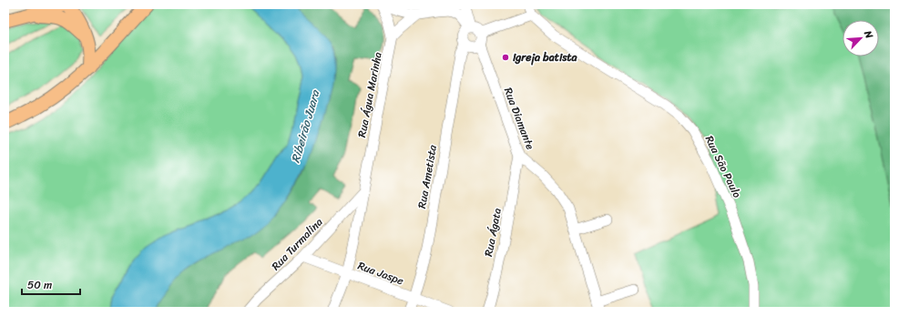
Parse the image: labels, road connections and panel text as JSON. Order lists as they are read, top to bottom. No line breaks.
{"streets":{"street":["Rua Água Marinha","Rua Diamante","Rua São Paulo","Rua Ametista","Rua Ágata","Rua Turmalina","Rua Jaspe"]},"crossings":[["Rua Água Marinha","Rua Turmalina"],["Rua Água Marinha","Rua Jaspe"],["Rua Diamante","Rua Ametista"],["Rua Diamante","Rua Ágata"],["Rua Ametista","Rua Jaspe"],["Rua Turmalina","Rua Jaspe"]],"water":["Ribeirão Juara"],"places":["igreja batista"],"scale_bar":"50 m","north":"top right"}
